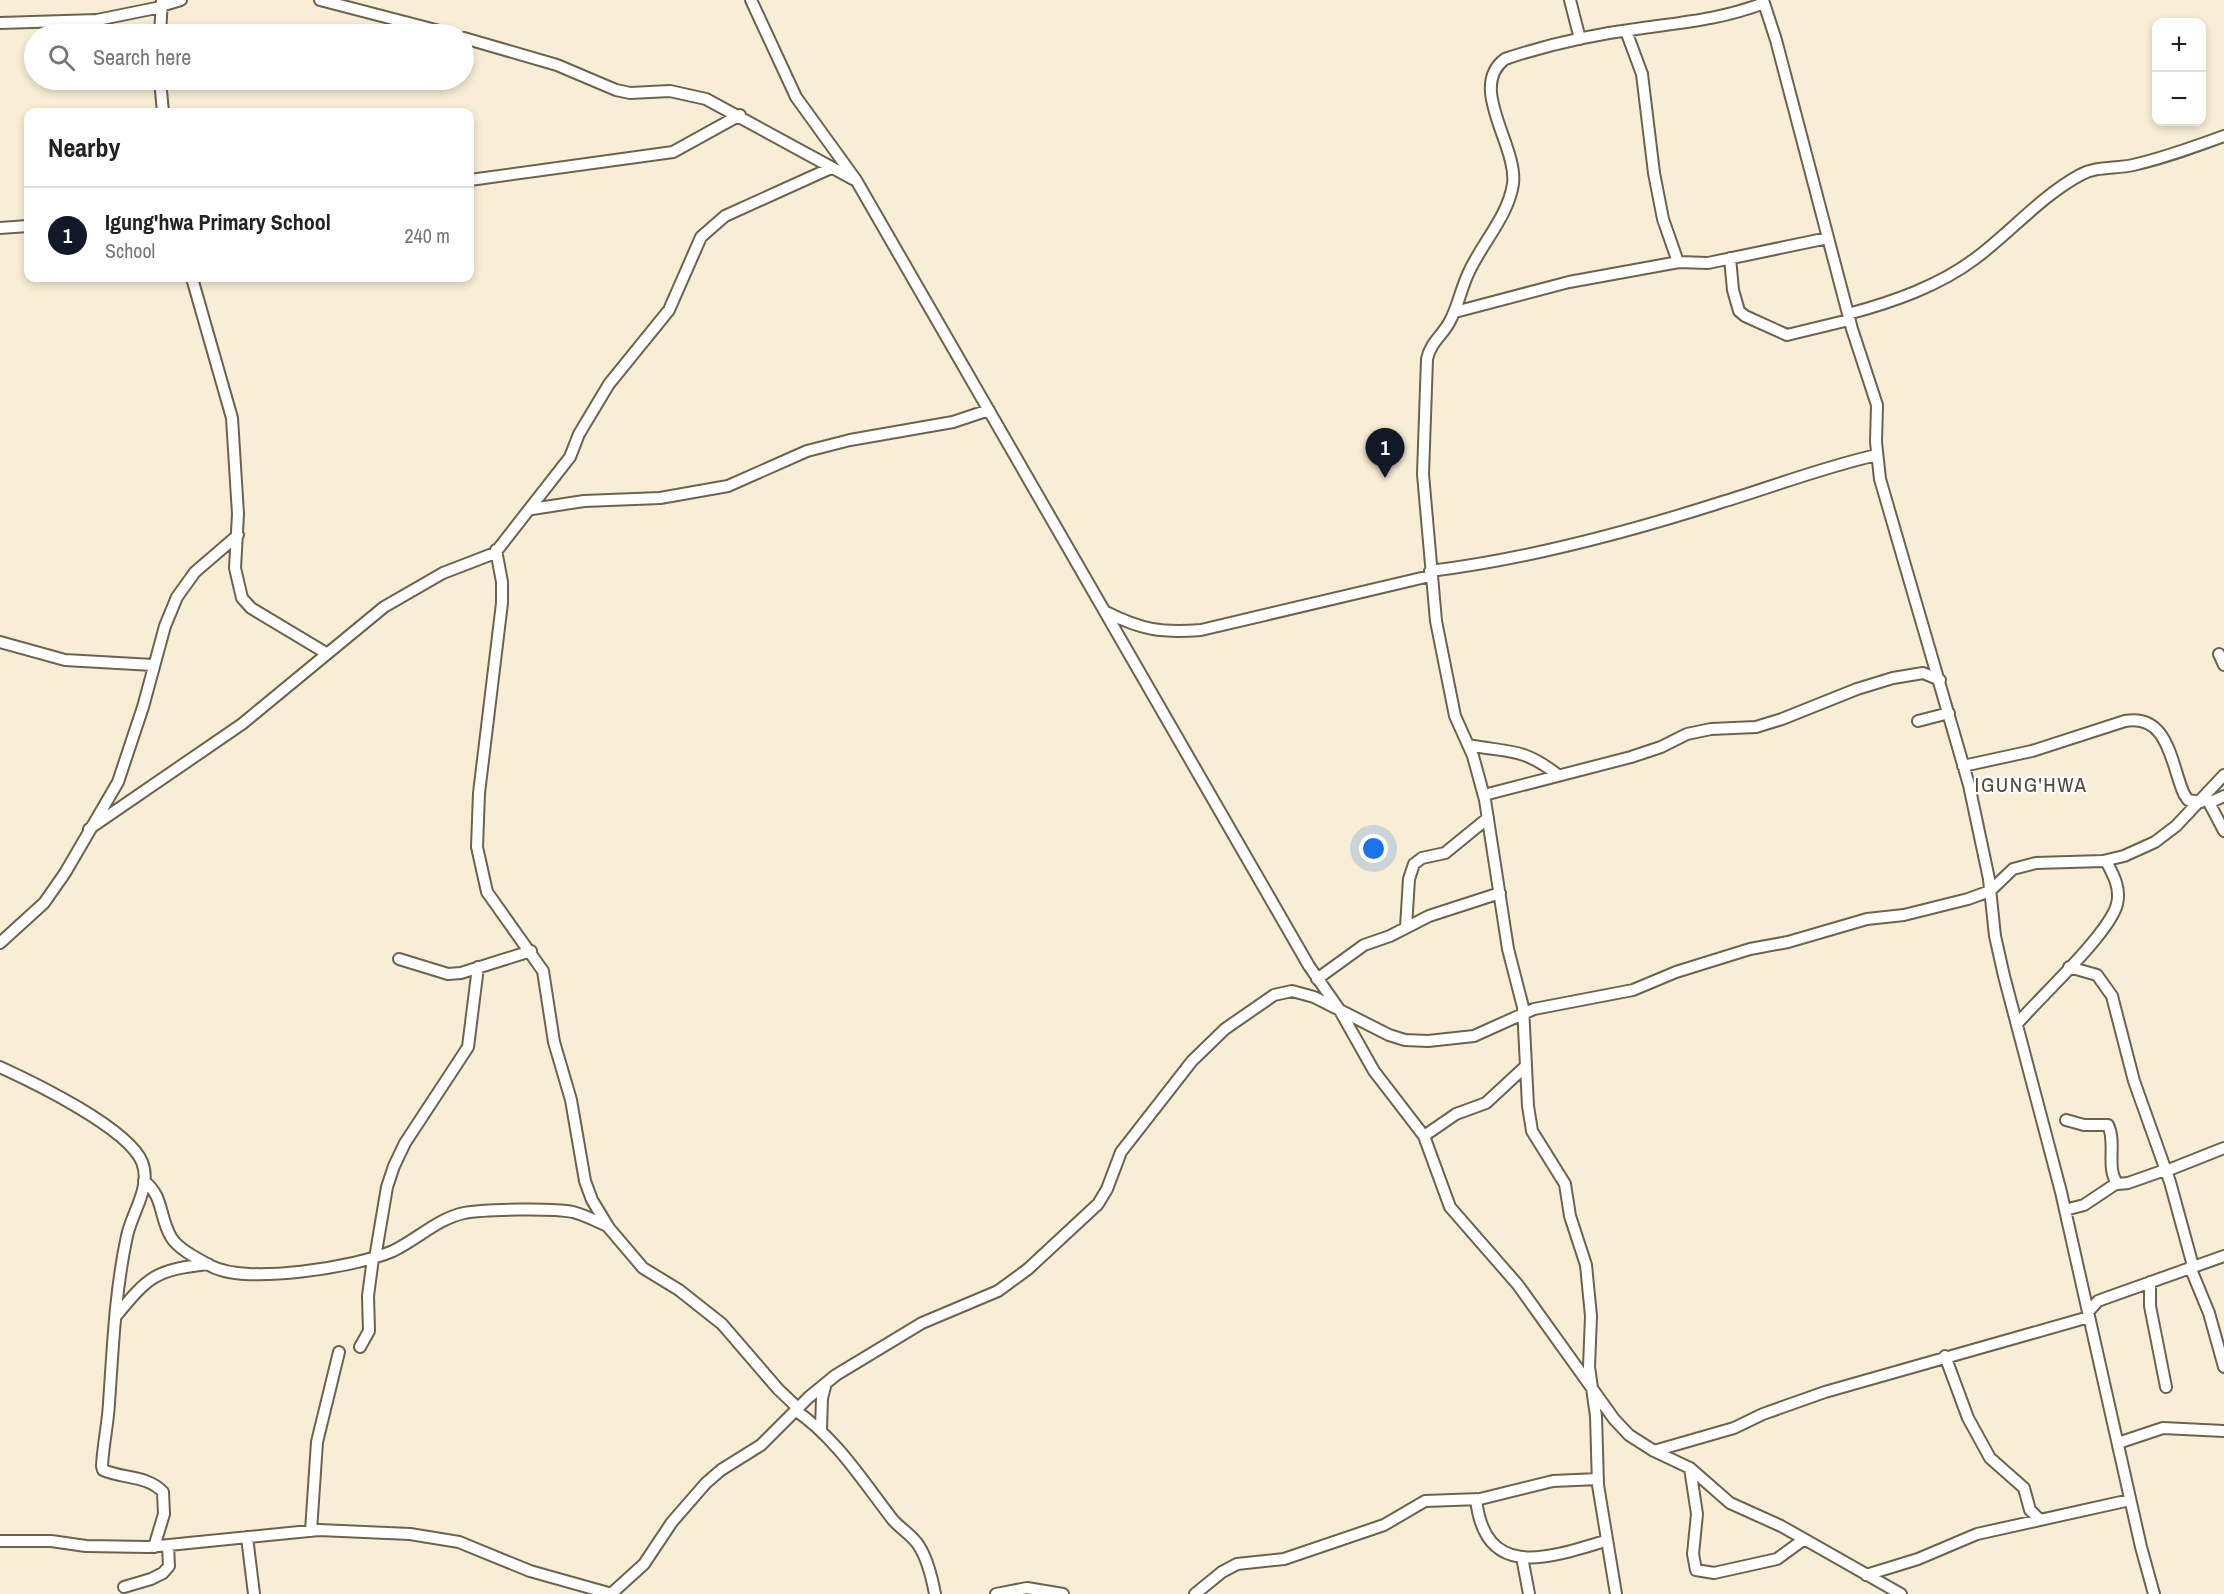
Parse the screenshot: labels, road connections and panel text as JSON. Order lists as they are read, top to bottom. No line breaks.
{"districts":["IGUNG'HWA"],"page":{"map_buttons":["+","−"],"search":"Search here","heading":"Nearby","list":[{"mark":"1","name":"Igung'hwa Primary School","note":"School","value":"240 m"}],"pins":"1"}}
